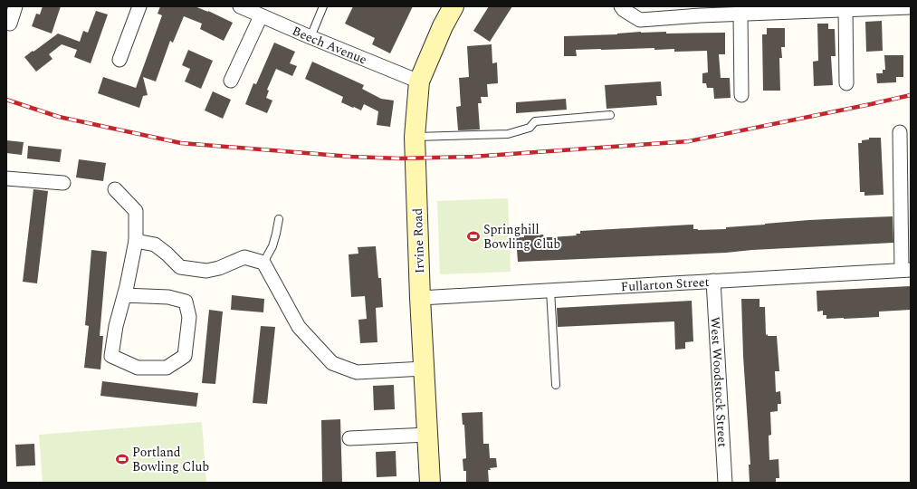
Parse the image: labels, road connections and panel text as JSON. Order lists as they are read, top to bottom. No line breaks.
{"streets":{"main road":["Irvine Road"],"street":["Beech Avenue","Fullarton Street","West Woodstock Street"]},"crossings":[["Beech Avenue","Irvine Road"],["Irvine Road","Fullarton Street"],["Fullarton Street","West Woodstock Street"]],"places":{"sports":["Springhill Bowling Club","Portland Bowling Club"]}}
